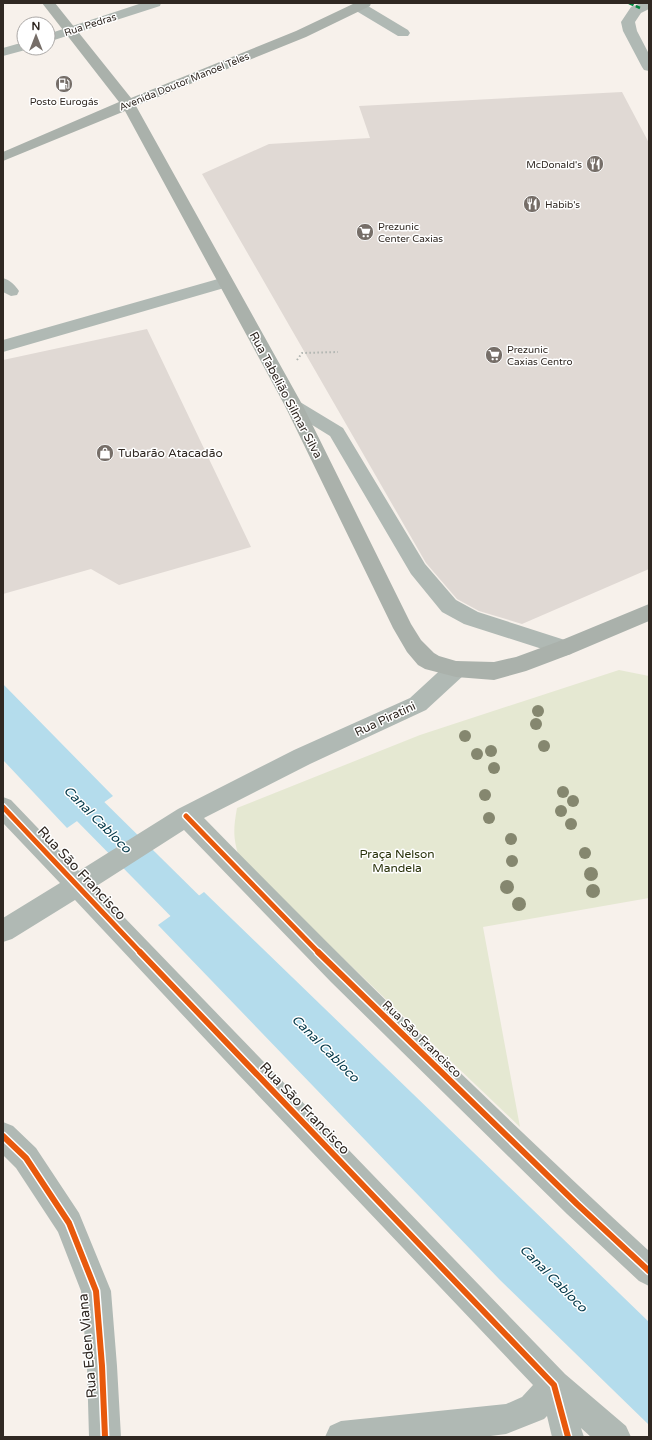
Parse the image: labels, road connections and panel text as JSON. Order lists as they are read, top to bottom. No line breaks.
{"streets":{"main road":["Avenida Doutor Manoel Teles","Rua Tabelião Silmar Silva"],"street":["Rua Pedras","Rua Piratini","Rua São Francisco","Rua Sāo Francisco","Rua Eden Viana"]},"crossings":[["Rua Pedras","Rua Tabelião Silmar Silva"],["Avenida Doutor Manoel Teles","Rua Tabelião Silmar Silva"],["Rua Tabelião Silmar Silva","Rua Piratini"],["Rua Piratini","Rua São Francisco"],["Rua Piratini","Rua Sāo Francisco"]],"water":["Canal Cabloco"],"parks":["Praça Nelson Mandela"],"places":{"fuel station":["Posto Eurogás"],"restaurant":["McDonald's","Habib's"],"supermarket":["Prezunic Center Caxias","Prezunic Caxias Centro"],"shop":["Tubarão Atacadão"]},"north":"top"}
